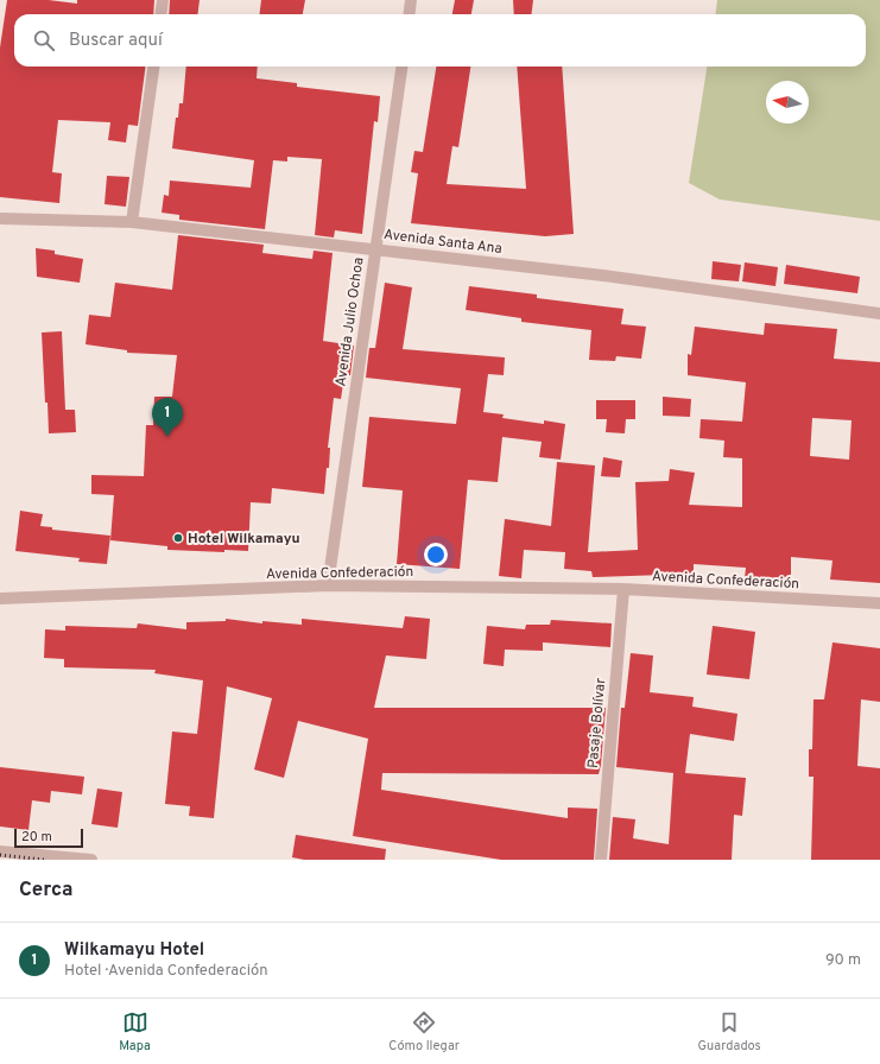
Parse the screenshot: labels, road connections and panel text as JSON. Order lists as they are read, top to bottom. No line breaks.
{"streets":{"street":["Avenida Santa Ana","Avenida Julio Ochoa","Avenida Confederación","Pasaje Bolívar"]},"crossings":[["Avenida Santa Ana","Avenida Julio Ochoa"],["Avenida Julio Ochoa","Avenida Confederación"],["Avenida Confederación","Pasaje Bolívar"]],"places":["Hotel Wilkamayu"],"scale_bar":"20 m","north":"left","page":{"search":"Buscar aquí","pins":"1","scale":"20 m","heading":"Cerca","list":[{"mark":"1","name":"Wilkamayu Hotel","note":"Hotel · Avenida Confederación","value":"90 m"}],"nav":["Mapa","Cómo llegar","Guardados"]}}
